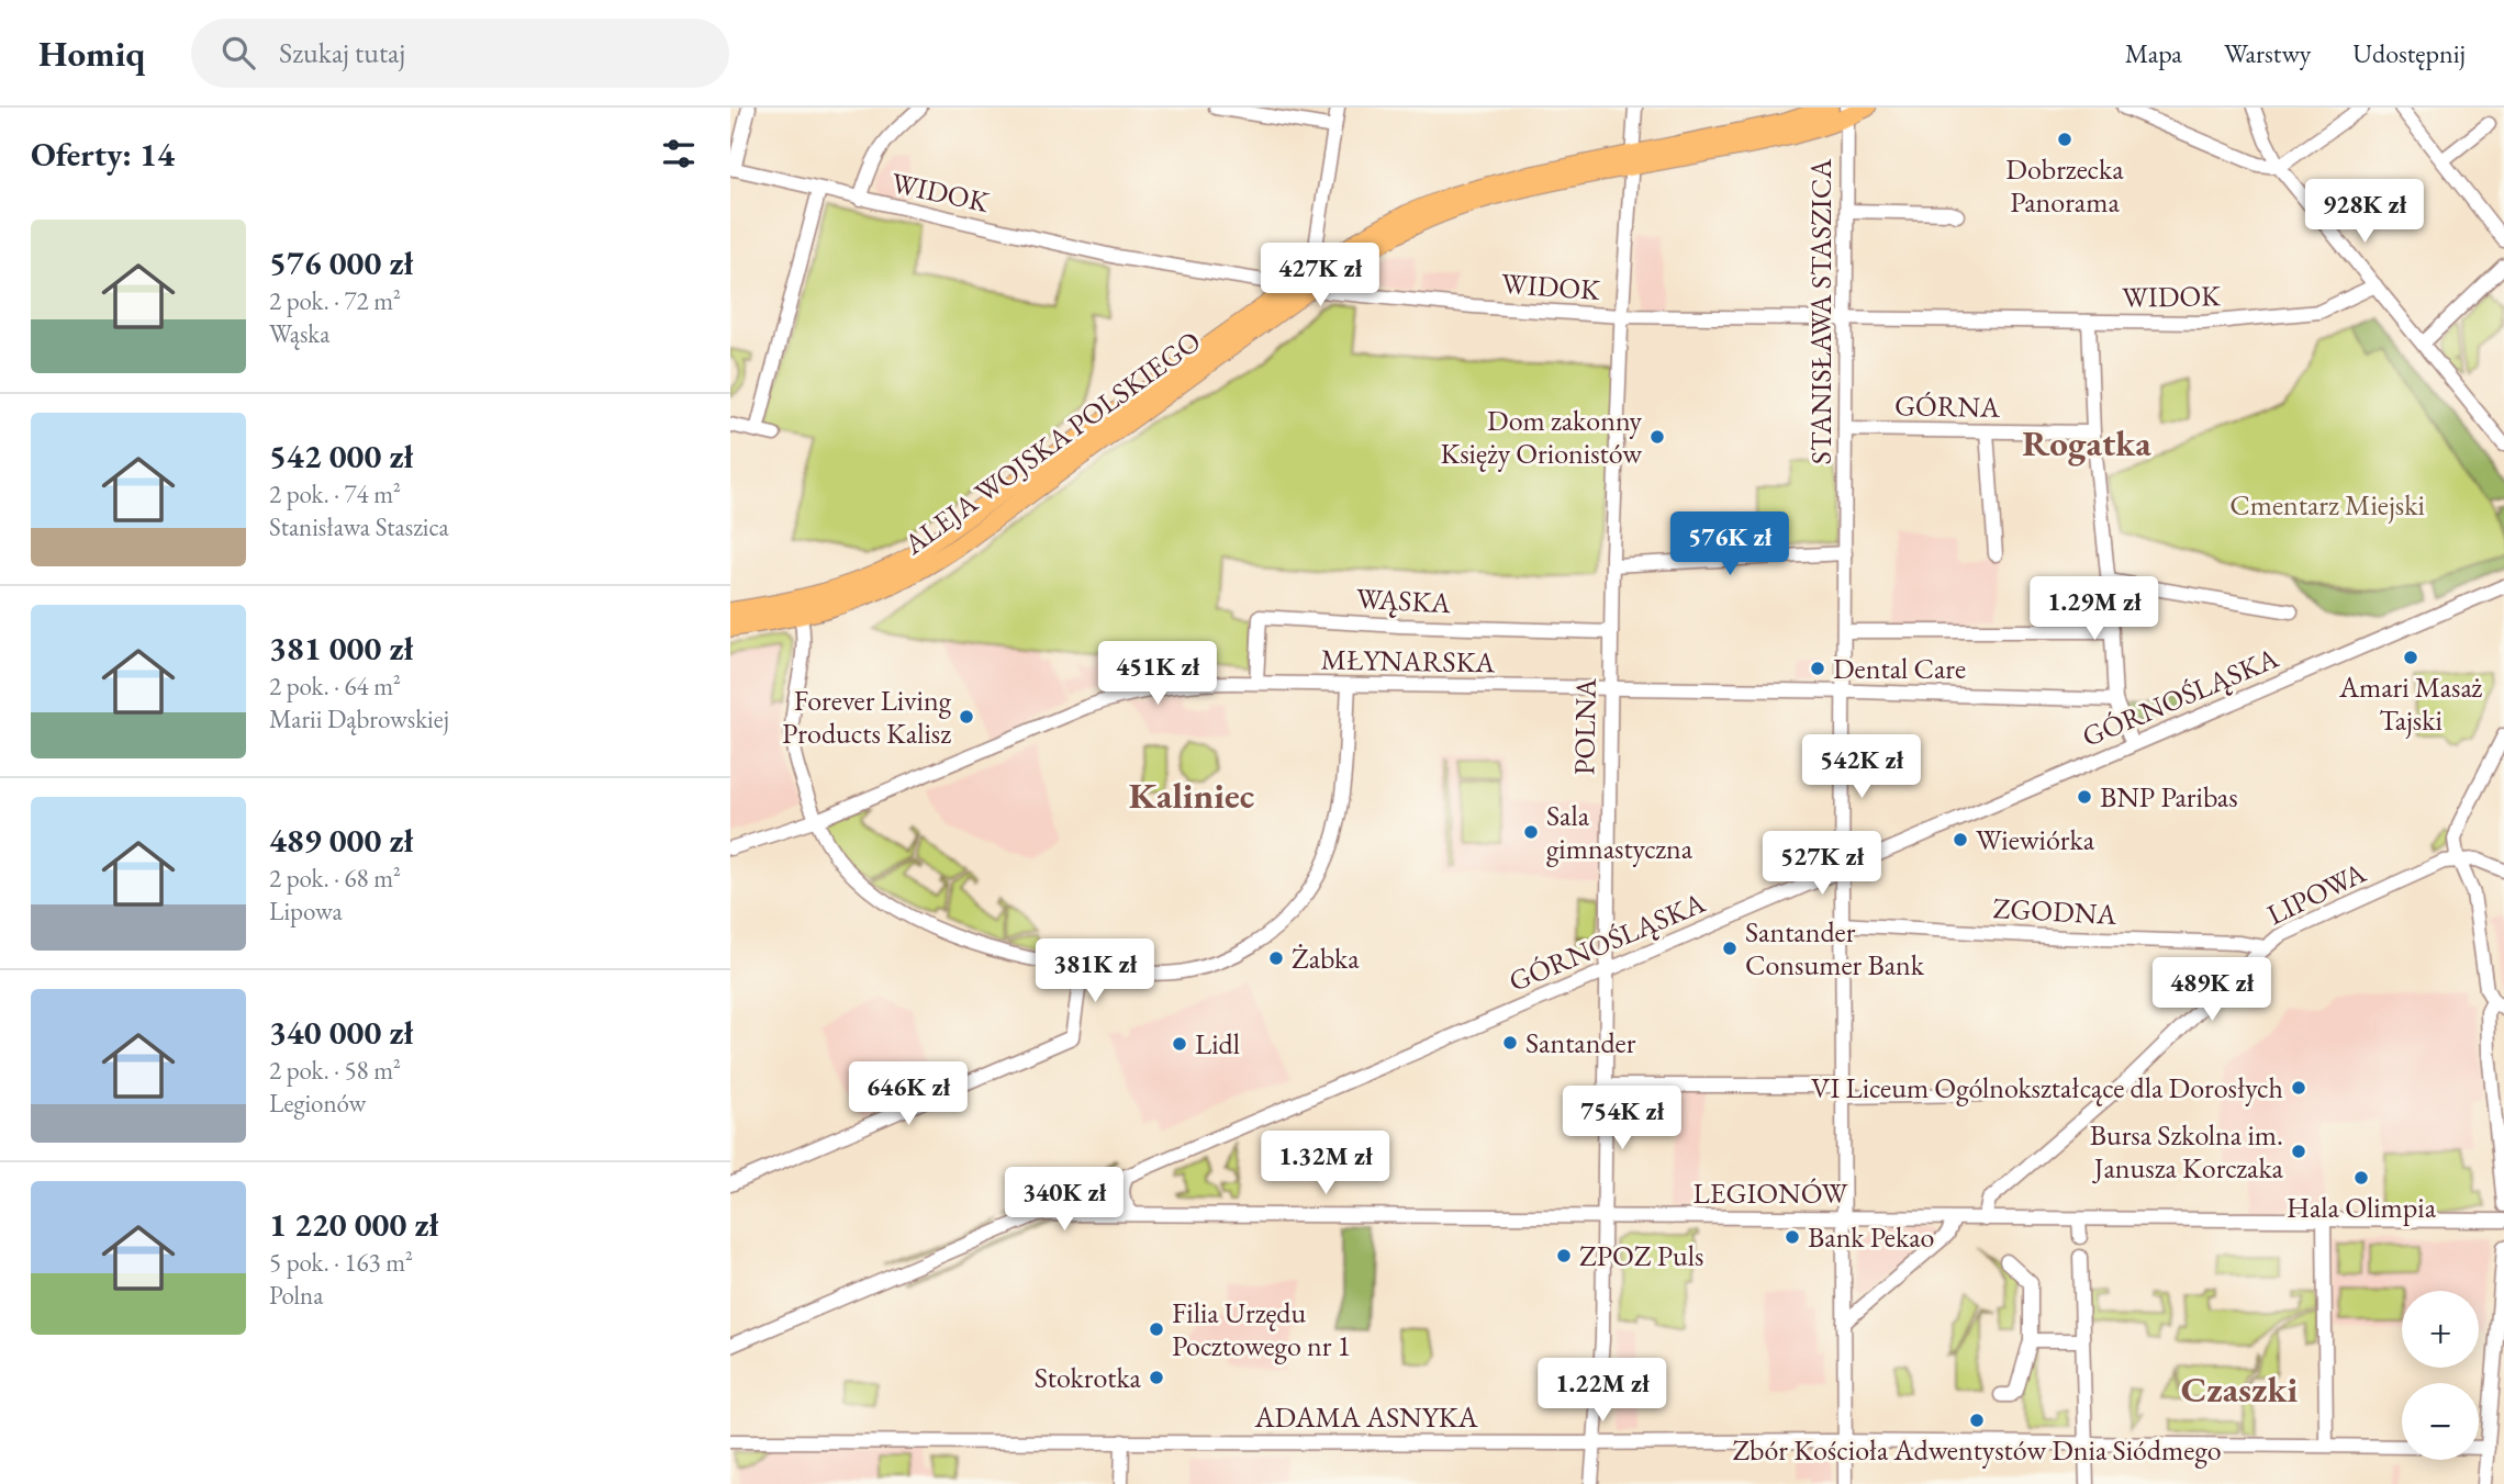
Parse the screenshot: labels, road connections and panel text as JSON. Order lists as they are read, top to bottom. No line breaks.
{"streets":{"main road":["ALEJA WOJSKA POLSKIEGO"],"street":["WIDOK","STANISŁAWA STASZICA","GÓRNA","WĄSKA","MŁYNARSKA","GÓRNOŚLĄSKA","POLNA","LIPOWA","ZGODNA","LEGIONÓW","ADAMA ASNYKA"]},"crossings":[["WIDOK","STANISŁAWA STASZICA"],["WIDOK","ALEJA WOJSKA POLSKIEGO"],["WIDOK","POLNA"],["STANISŁAWA STASZICA","GÓRNA"],["STANISŁAWA STASZICA","ALEJA WOJSKA POLSKIEGO"],["STANISŁAWA STASZICA","MŁYNARSKA"],["STANISŁAWA STASZICA","GÓRNOŚLĄSKA"],["STANISŁAWA STASZICA","ZGODNA"],["STANISŁAWA STASZICA","LEGIONÓW"],["STANISŁAWA STASZICA","ADAMA ASNYKA"],["ALEJA WOJSKA POLSKIEGO","POLNA"],["WĄSKA","MŁYNARSKA"],["WĄSKA","POLNA"],["MŁYNARSKA","POLNA"],["GÓRNOŚLĄSKA","POLNA"],["GÓRNOŚLĄSKA","LEGIONÓW"],["POLNA","LEGIONÓW"],["POLNA","ADAMA ASNYKA"],["LIPOWA","ZGODNA"],["LIPOWA","LEGIONÓW"]],"districts":["Rogatka","Kaliniec","Czaszki"],"parks":["Cmentarz Miejski"],"places":["Dobrzecka Panorama","Dom zakonny Księży Orionistów","Amari Masaż Tajski","Dental Care","Forever Living Products Kalisz","BNP Paribas","Sala gimnastyczna","Wiewiórka","Santander Consumer Bank","Żabka","Santander","Lidl","VI Liceum Ogólnokształcące dla Dorosłych","Bursa Szkolna im. Janusza Korczaka","Hala Olimpia","Bank Pekao","ZPOZ Puls","Filia Urzędu Pocztowego nr 1","Stokrotka","Zbór Kościoła Adwentystów Dnia Siódmego"],"page":{"header":"Homiq","search":"Szukaj tutaj","nav":["Mapa","Warstwy","Udostępnij"],"heading":"Oferty: 14","price":["928K zł","427K zł","576K zł","1.29M zł","451K zł","542K zł","527K zł","381K zł","489K zł","646K zł","754K zł","1.32M zł","340K zł","1.22M zł"],"list":[{"name":"576 000 zł","note":"2 pok. · 72 m² · Wąska"},{"name":"542 000 zł","note":"2 pok. · 74 m² · Stanisława Staszica"},{"name":"381 000 zł","note":"2 pok. · 64 m² · Marii Dąbrowskiej"},{"name":"489 000 zł","note":"2 pok. · 68 m² · Lipowa"},{"name":"340 000 zł","note":"2 pok. · 58 m² · Legionów"},{"name":"1 220 000 zł","note":"5 pok. · 163 m² · Polna"}],"map_buttons":["+","−"]}}
